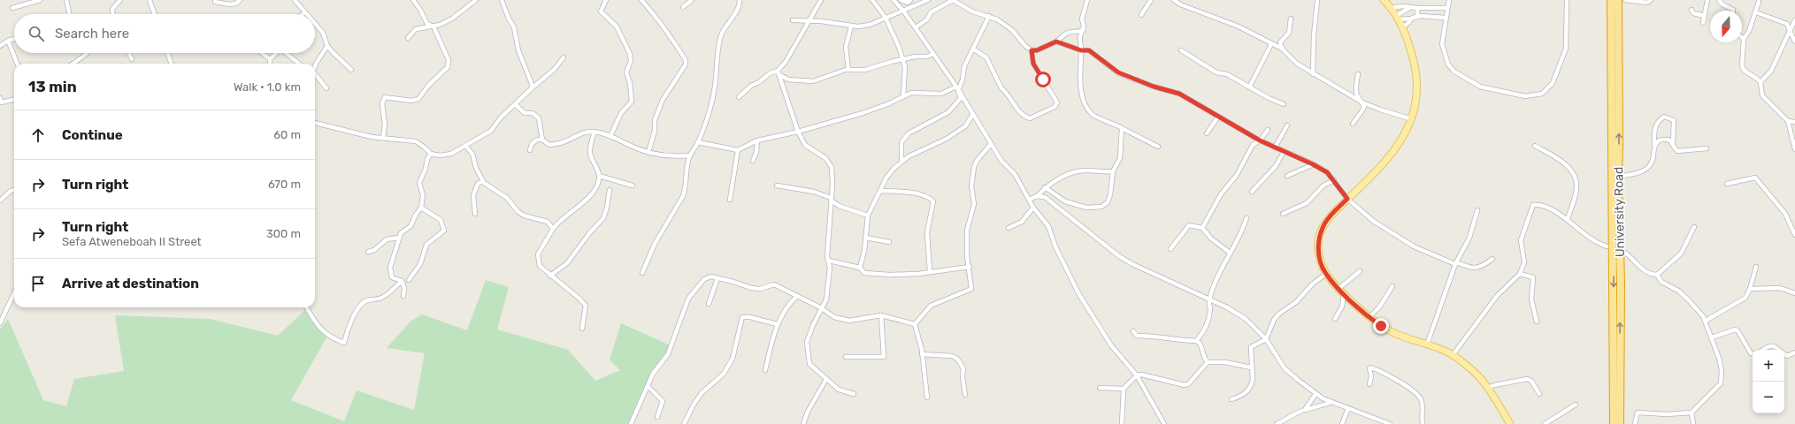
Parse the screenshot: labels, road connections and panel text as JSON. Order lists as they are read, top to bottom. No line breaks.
{"streets":{"highway":["University Road"]},"north":"bottom","page":{"search":"Search here","heading":["13 min","Walk · 1.0 km"],"list":[["Continue","60 m"],["Turn right","670 m"],["Turn right","Sefa Atweneboah II Street","300 m"],"Arrive at destination"],"map_buttons":["+","−"]}}
